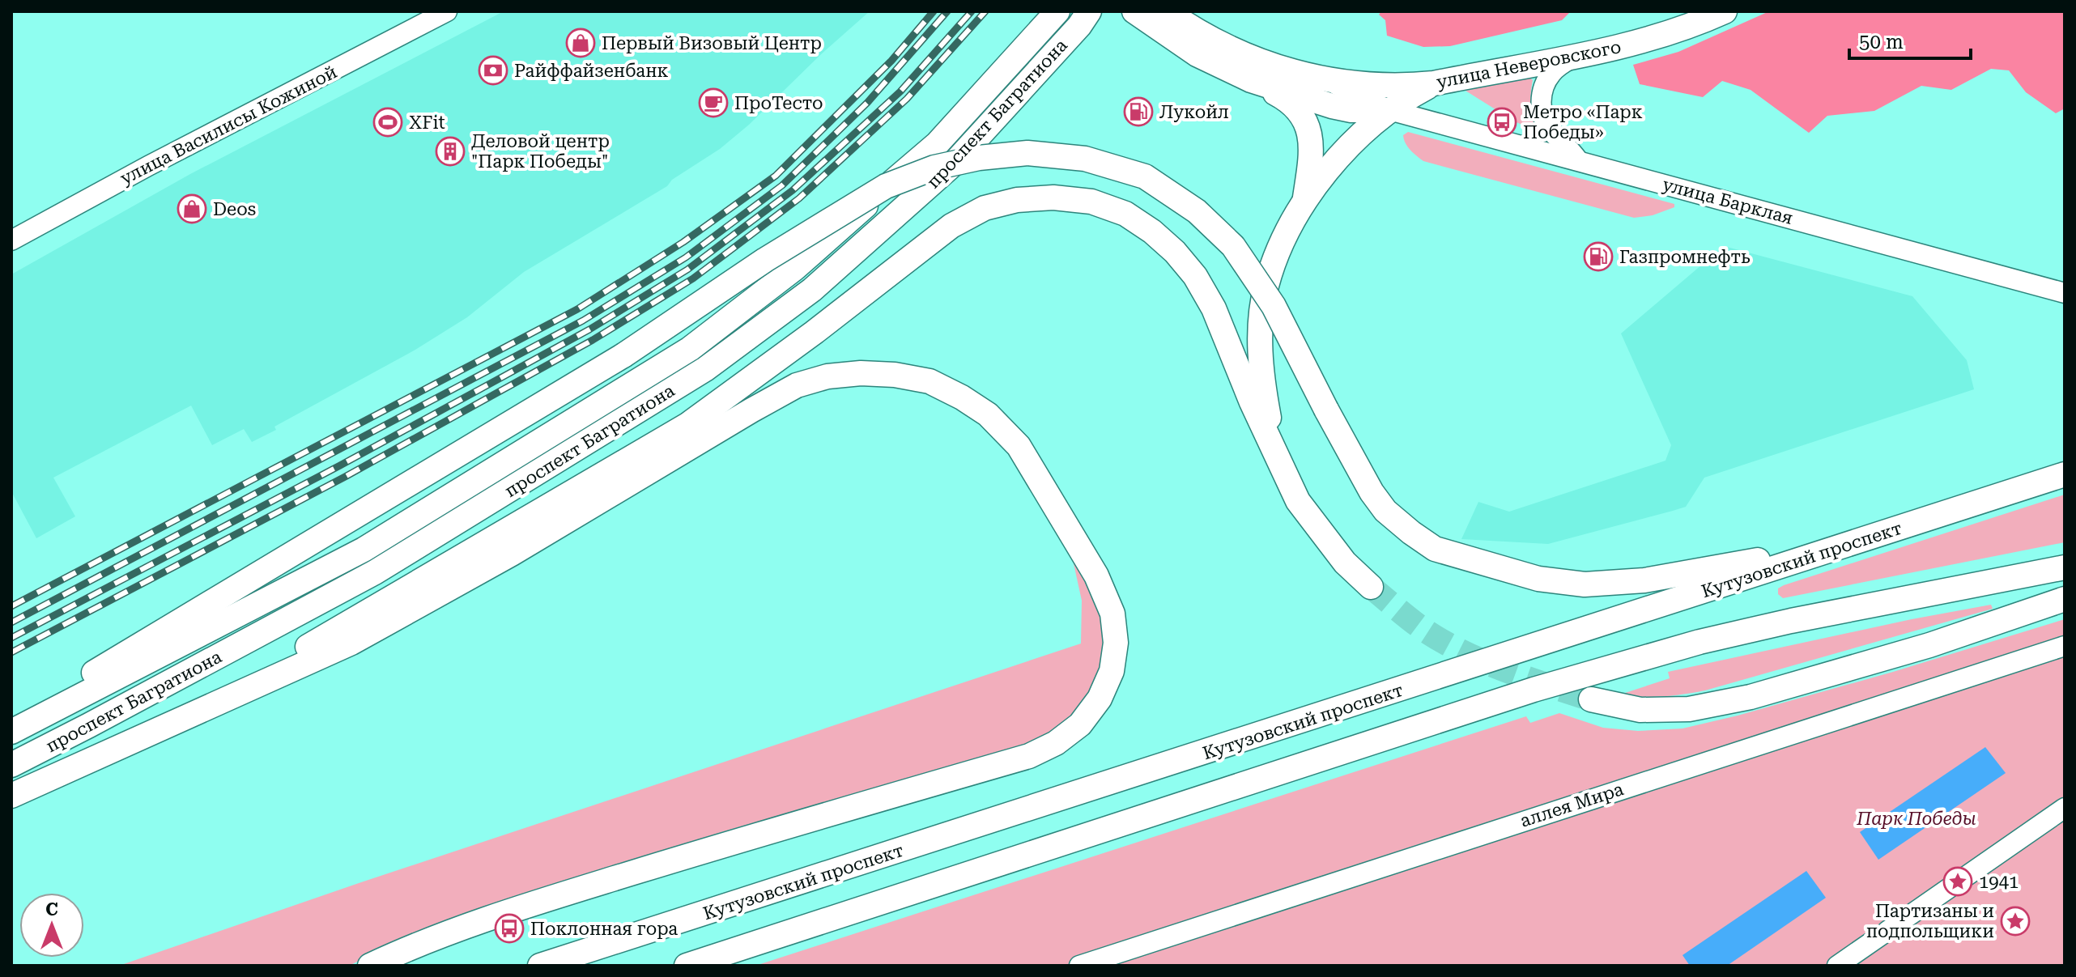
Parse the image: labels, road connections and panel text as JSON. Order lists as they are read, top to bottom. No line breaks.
{"streets":{"main road":["улица Неверовского","проспект Багратиона","улица Барклая","Кутузовский проспект"],"street":["улица Василисы Кожиной","аллея Мира"]},"crossings":[["улица Неверовского","улица Барклая"]],"parks":["Парк Победы"],"places":{"shop":["Первый Визовый Центр","Deos"],"bank":["Райффайзенбанк"],"cafe":["ПроТесто"],"fuel station":["Лукойл","Газпромнефть"],"sports":["XFit"],"bus stop":["Метро «Парк Победы»","Поклонная гора"],"building":["Деловой центр \"Парк Победы\""],"place":["1941","Партизаны и подпольщики"]},"scale_bar":"50 m","north":"top"}
